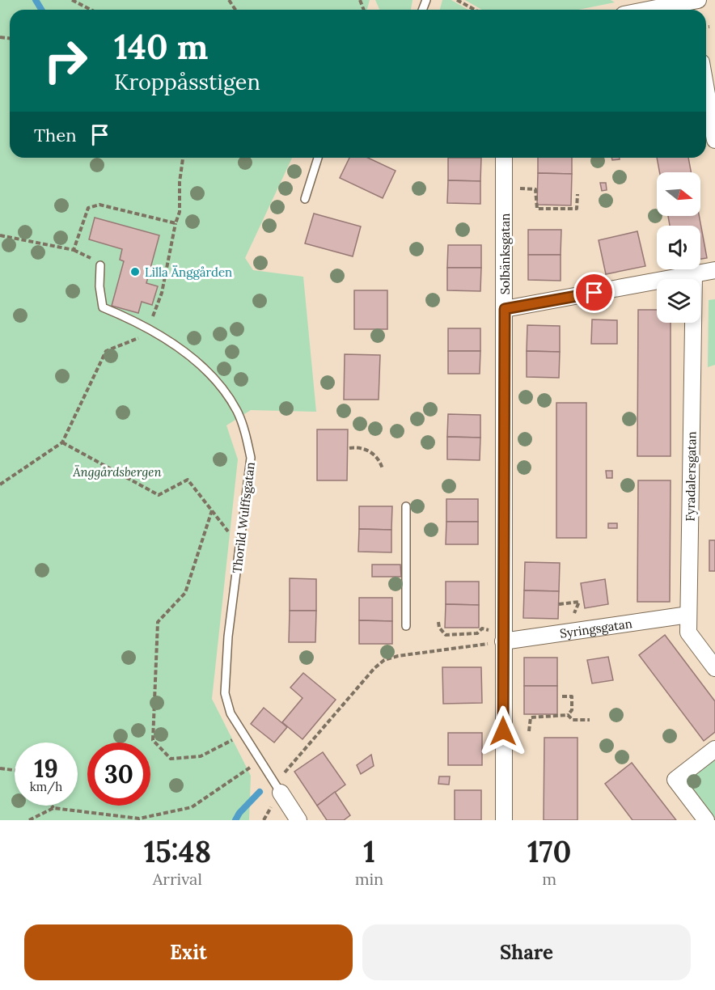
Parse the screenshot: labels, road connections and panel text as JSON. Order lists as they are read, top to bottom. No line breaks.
{"streets":{"street":["Solbänksgatan","Fyradalersgatan","Thorild Wulffsgatan","Syringsgatan"]},"crossings":[["Solbänksgatan","Syringsgatan"],["Fyradalersgatan","Syringsgatan"]],"parks":["Änggårdsbergen"],"places":["Lilla Änggården"],"north":"right","page":{"turn":["140 m","Kroppåsstigen"],"then":"Then","speed":"19 km/h","limit":"30","eta":["15:48","Arrival","1","min","170","m"],"buttons":["Exit","Share"]}}
